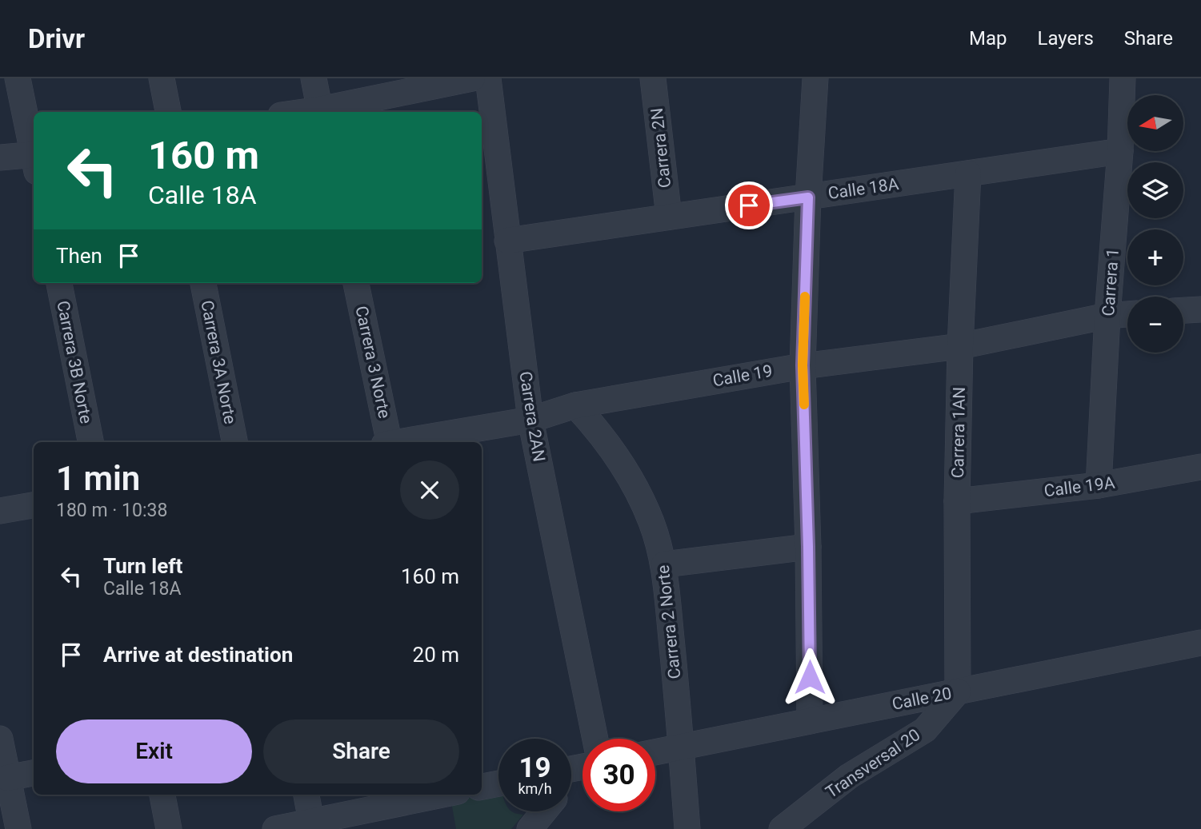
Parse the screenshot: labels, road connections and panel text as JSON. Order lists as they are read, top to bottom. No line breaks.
{"streets":{"street":["Carrera 2N","Calle 18A","Carrera 1","Carrera 3B Norte","Carrera 3A Norte","Carrera 3 Norte","Calle 19","Carrera 2AN","Carrera 1AN","Calle 19A","Carrera 2 Norte","Calle 20","Transversal 20"]},"crossings":[["Carrera 2N","Calle 18A"],["Calle 18A","Carrera 1"],["Calle 18A","Carrera 2AN"],["Calle 18A","Carrera 1AN"],["Carrera 1","Calle 19"],["Carrera 1","Calle 19A"],["Calle 19","Carrera 2AN"],["Calle 19","Carrera 1AN"],["Calle 19","Carrera 2 Norte"],["Carrera 1AN","Calle 19A"],["Carrera 1AN","Calle 20"],["Carrera 1AN","Transversal 20"],["Carrera 2 Norte","Calle 20"],["Calle 20","Transversal 20"]],"north":"left","page":{"header":"Drivr","nav":["Map","Layers","Share"],"map_buttons":["+","−"],"turn":["160 m","Calle 18A"],"then":"Then","heading":["1 min","180 m · 10:38"],"list":[{"name":"Turn left","note":"Calle 18A","value":"160 m"},{"name":"Arrive at destination","value":"20 m"}],"buttons":["Exit","Share"],"speed":"19 km/h","limit":"30"}}
